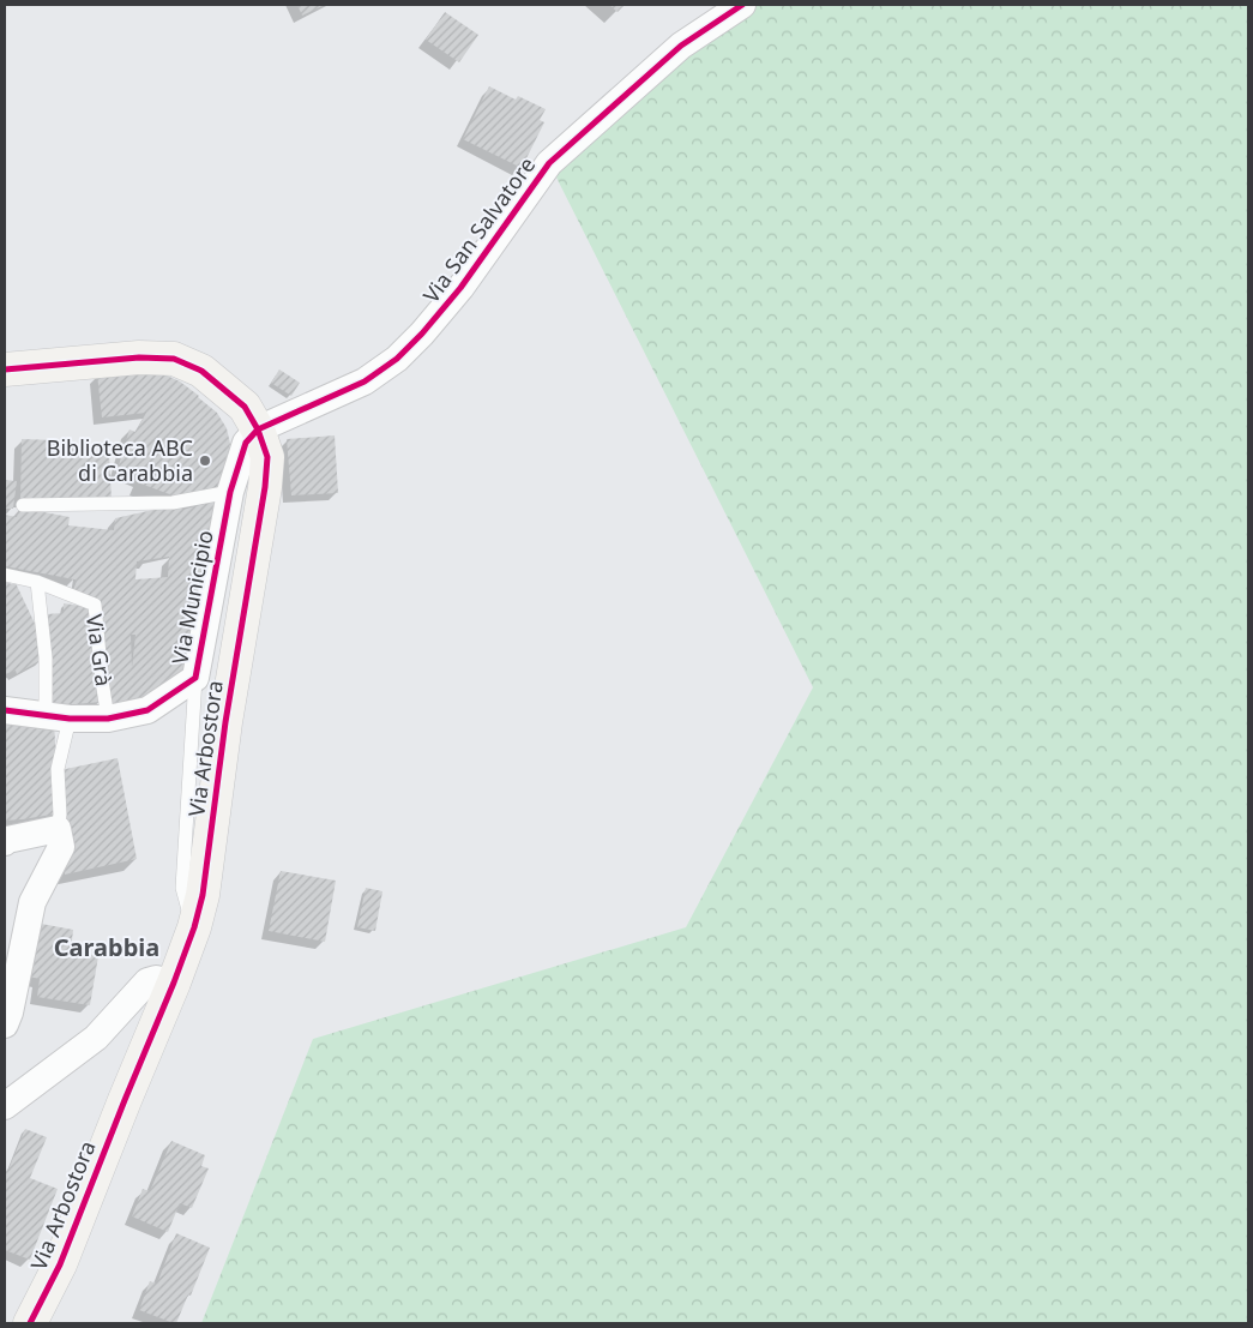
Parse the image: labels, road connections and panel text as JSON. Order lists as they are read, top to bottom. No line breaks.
{"streets":{"street":["Via San Salvatore","Via Municipio","Via Arbostora"],"lane":["Via Grà"]},"crossings":[["Via San Salvatore","Via Municipio"],["Via San Salvatore","Via Arbostora"],["Via Municipio","Via Grà"],["Via Municipio","Via Arbostora"]],"districts":["Carabbia"],"places":["Biblioteca ABC di Carabbia"]}
